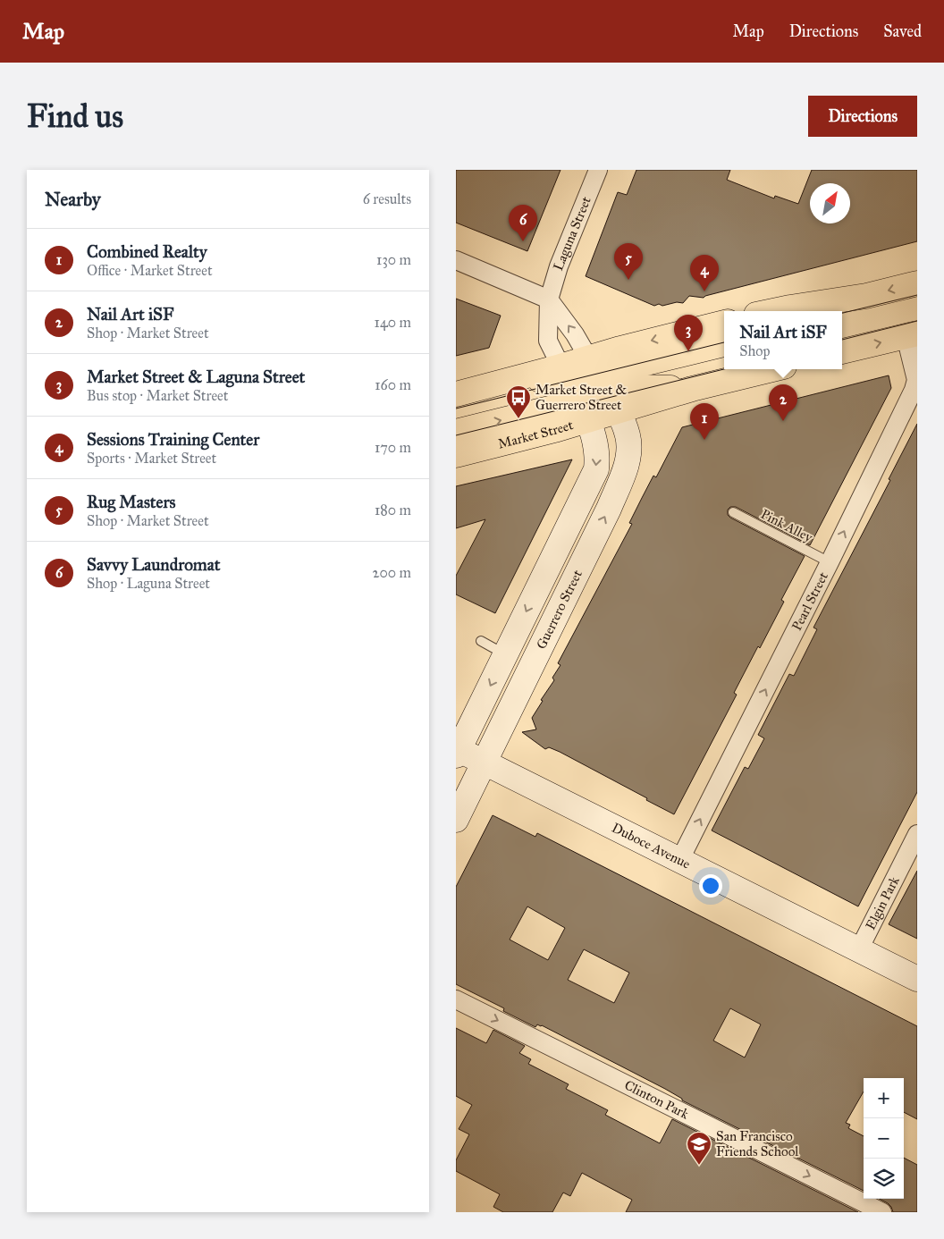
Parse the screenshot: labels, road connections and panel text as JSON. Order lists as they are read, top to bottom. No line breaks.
{"streets":{"main road":["Market Street","Guerrero Street","Duboce Avenue"],"street":["Laguna Street","Pearl Street","Elgin Park","Clinton Park"],"lane":["Pink Alley"]},"crossings":[["Laguna Street","Market Street"],["Laguna Street","Guerrero Street"],["Market Street","Guerrero Street"],["Pink Alley","Pearl Street"],["Pearl Street","Duboce Avenue"],["Guerrero Street","Duboce Avenue"],["Duboce Avenue","Elgin Park"]],"one_way":["Pearl Street","Clinton Park"],"places":{"bus stop":["Market Street & Guerrero Street"],"school or university":["San Francisco Friends School"]},"north":"top right","page":{"header":"Map","nav":["Map","Directions","Saved"],"buttons":"Directions","title":"Find us","heading":["Nearby","6 results"],"pins":["6","5","4","3","2","1"],"list":[{"mark":"1","name":"Combined Realty","note":"Office · Market Street","value":"130 m"},{"mark":"2","name":"Nail Art iSF","note":"Shop · Market Street","value":"140 m"},{"mark":"3","name":"Market Street & Laguna Street","note":"Bus stop · Market Street","value":"160 m"},{"mark":"4","name":"Sessions Training Center","note":"Sports · Market Street","value":"170 m"},{"mark":"5","name":"Rug Masters","note":"Shop · Market Street","value":"180 m"},{"mark":"6","name":"Savvy Laundromat","note":"Shop · Laguna Street","value":"200 m"}],"popup":["Nail Art iSF","Shop"],"map_buttons":["+","−"]}}
